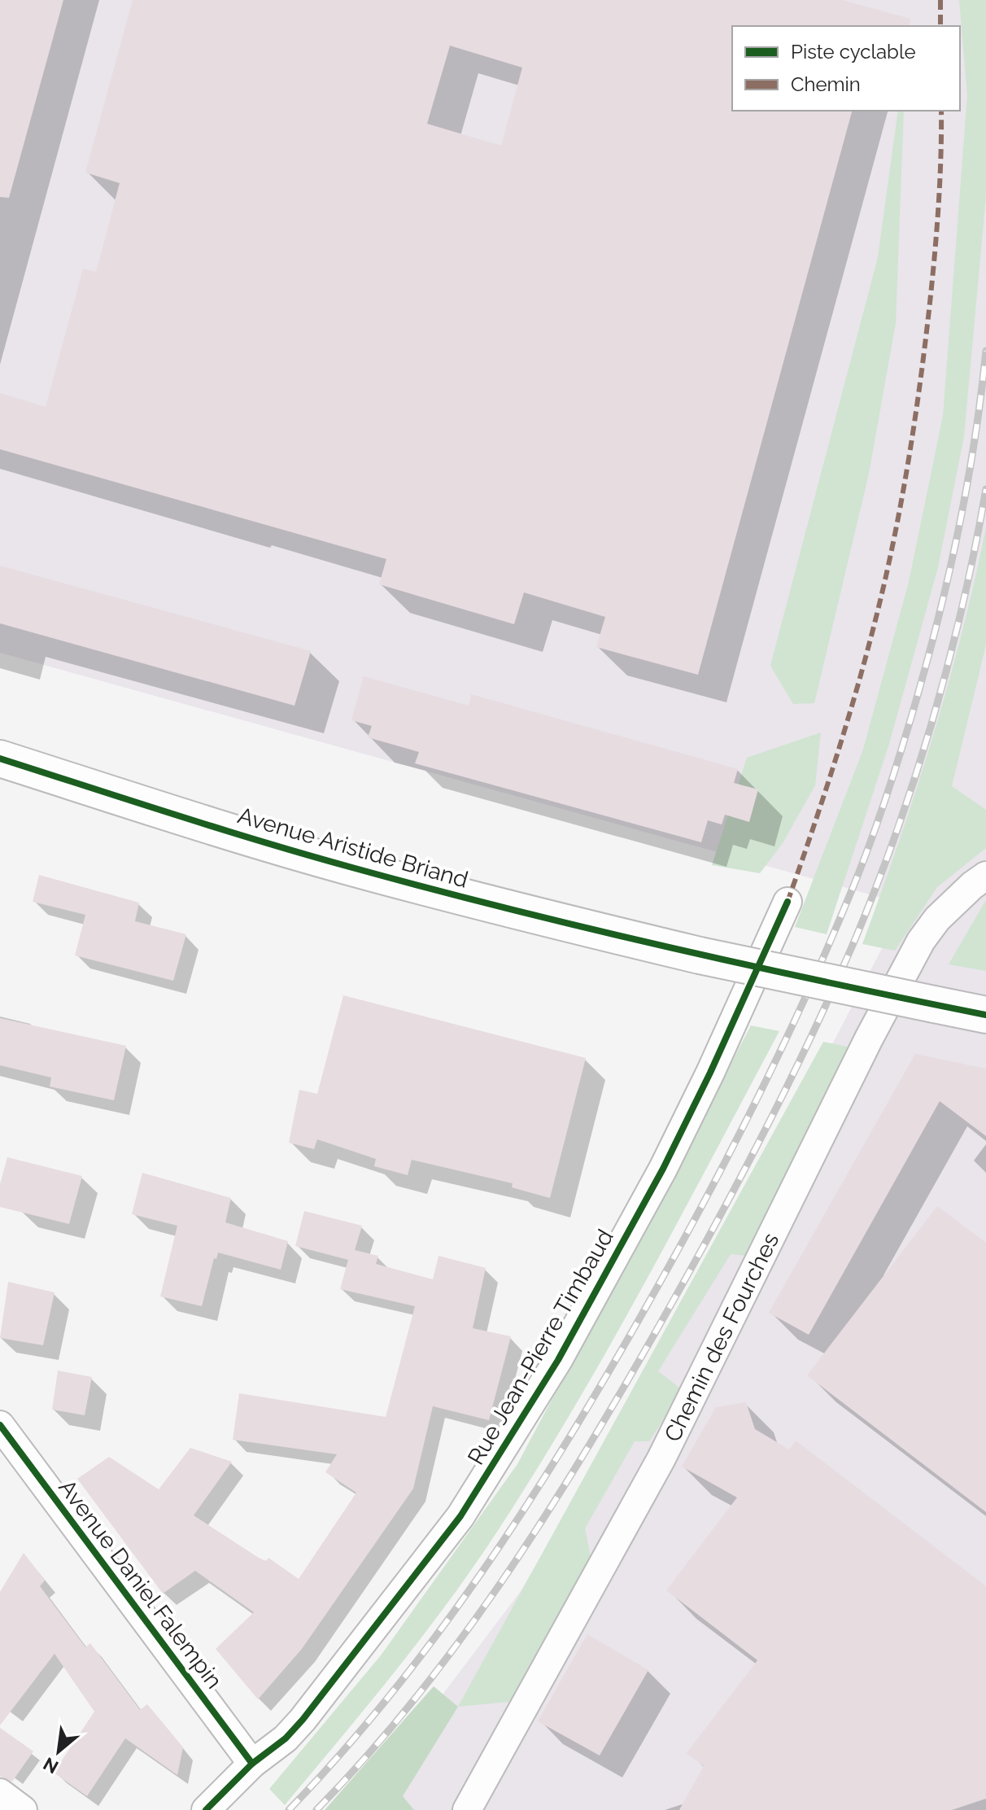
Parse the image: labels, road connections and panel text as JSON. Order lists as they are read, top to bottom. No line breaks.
{"streets":{"main road":["Avenue Aristide Briand"],"street":["Chemin des Fourches","Rue Jean-Pierre Timbaud","Avenue Daniel Falempin"]},"crossings":[["Rue Jean-Pierre Timbaud","Avenue Daniel Falempin"]],"legend":["Piste cyclable","Chemin"],"north":"bottom left"}
